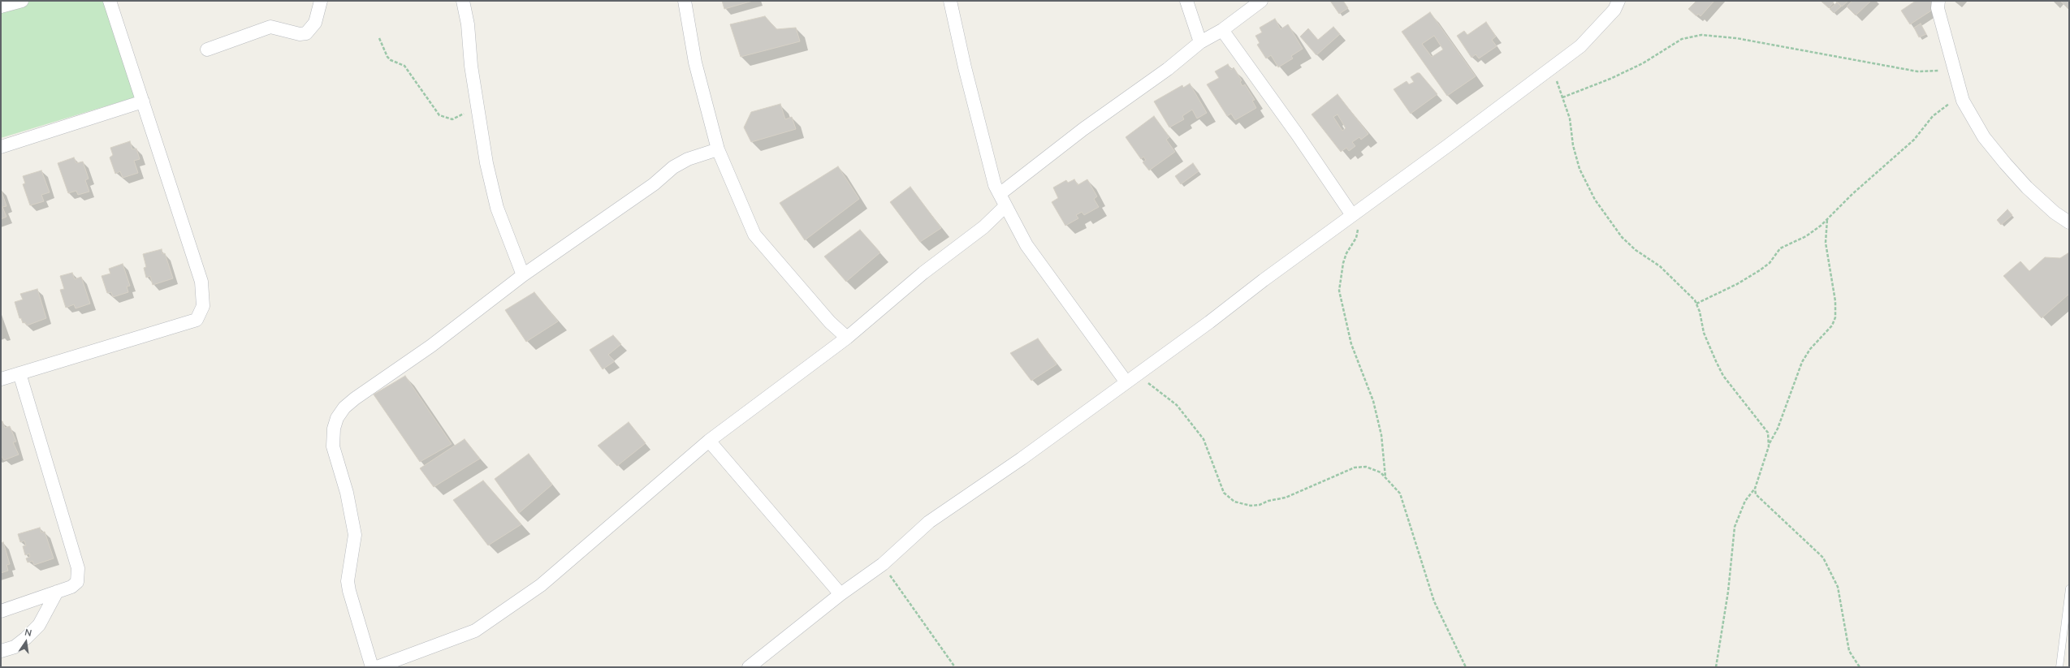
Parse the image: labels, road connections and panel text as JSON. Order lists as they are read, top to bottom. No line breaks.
{"north":"top"}
